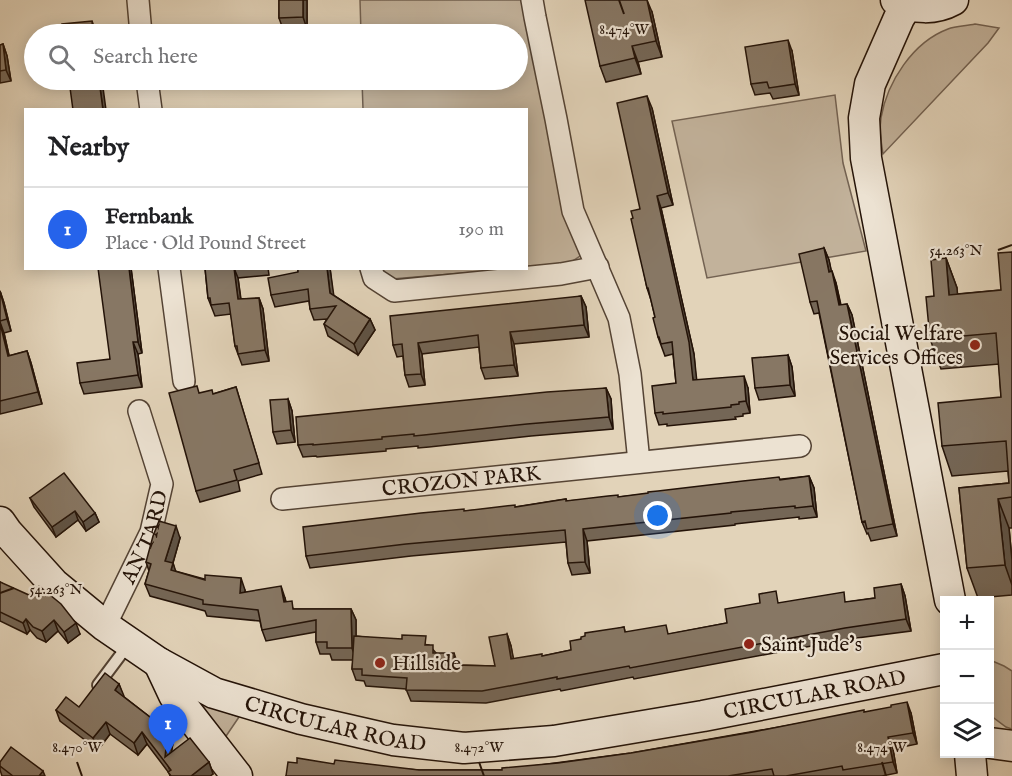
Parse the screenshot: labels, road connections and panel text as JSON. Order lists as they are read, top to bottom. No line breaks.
{"streets":{"street":["CROZON PARK","AN TARD","CIRCULAR ROAD"]},"crossings":[["AN TARD","CIRCULAR ROAD"]],"places":["Social Welfare Services Offices","Saint Jude's","Hillside"],"page":{"search":"Search here","heading":"Nearby","list":[{"mark":"1","name":"Fernbank","note":"Place · Old Pound Street","value":"190 m"}],"map_buttons":["+","−"],"pins":"1"},"coordinates":["8.474°W","54.263°N","8.470°W","8.472°W"]}
